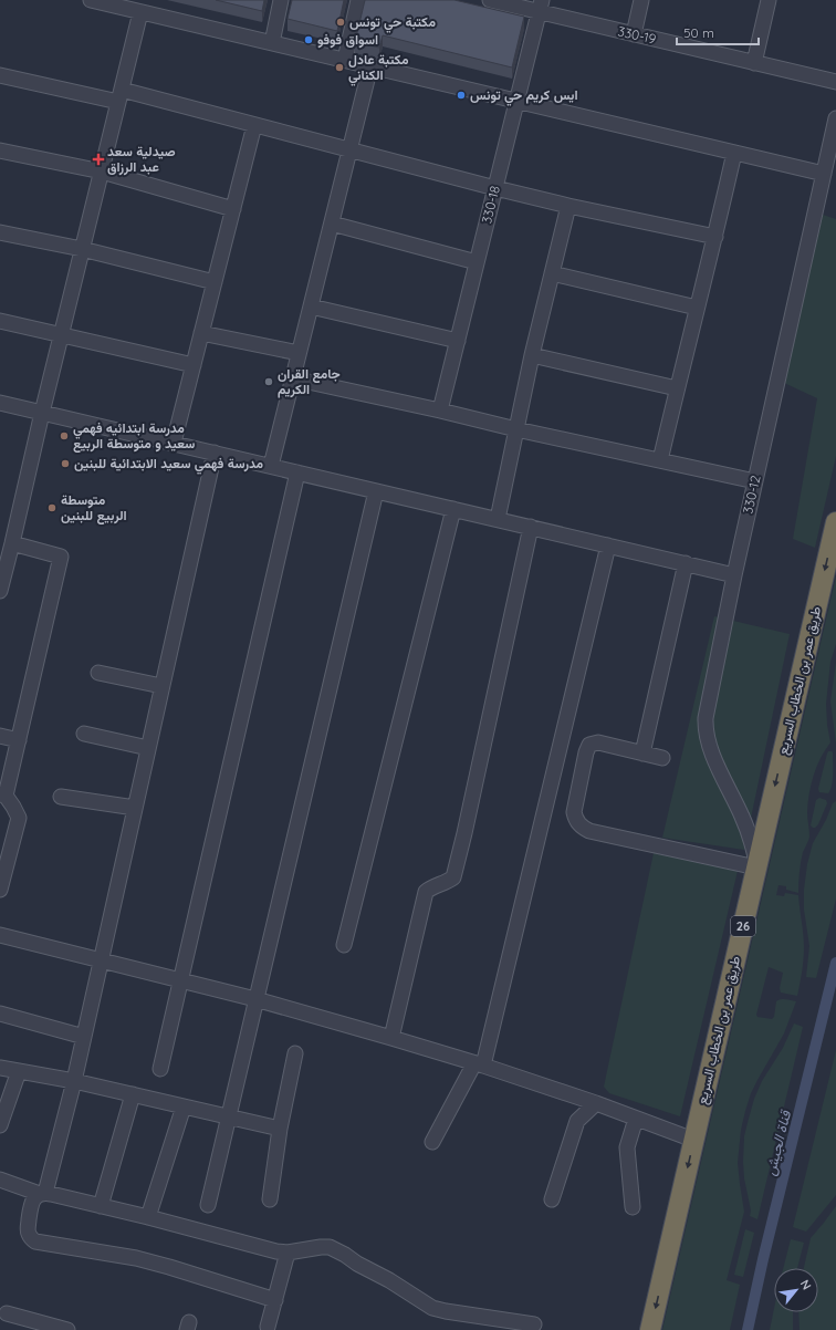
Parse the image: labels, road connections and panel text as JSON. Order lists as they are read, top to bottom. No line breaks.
{"streets":{"highway":["طريق عمر بن الخطاب السريع","26"],"street":["330-19","330-18","330-12"]},"crossings":[["330-19","330-18"],["330-12","طريق عمر بن الخطاب السريع"]],"one_way":["طريق عمر بن الخطاب السريع"],"water":["قناة الجيش"],"places":{"other":["مكتبة حي تونس","اسواق فوفو","مكتبة عادل الكناني","ايس كريم حي تونس","جامع القران الكريم","مدرسة ابتدائيه فهمي سعيد و متوسطة الربيع","مدرسة فهمي سعيد الابتدائية للبنين","متوسطة الربيع للبنين"],"health":["صيدلية سعد عبد الرزاق"]},"scale_bar":"50 m","north":"top right"}
